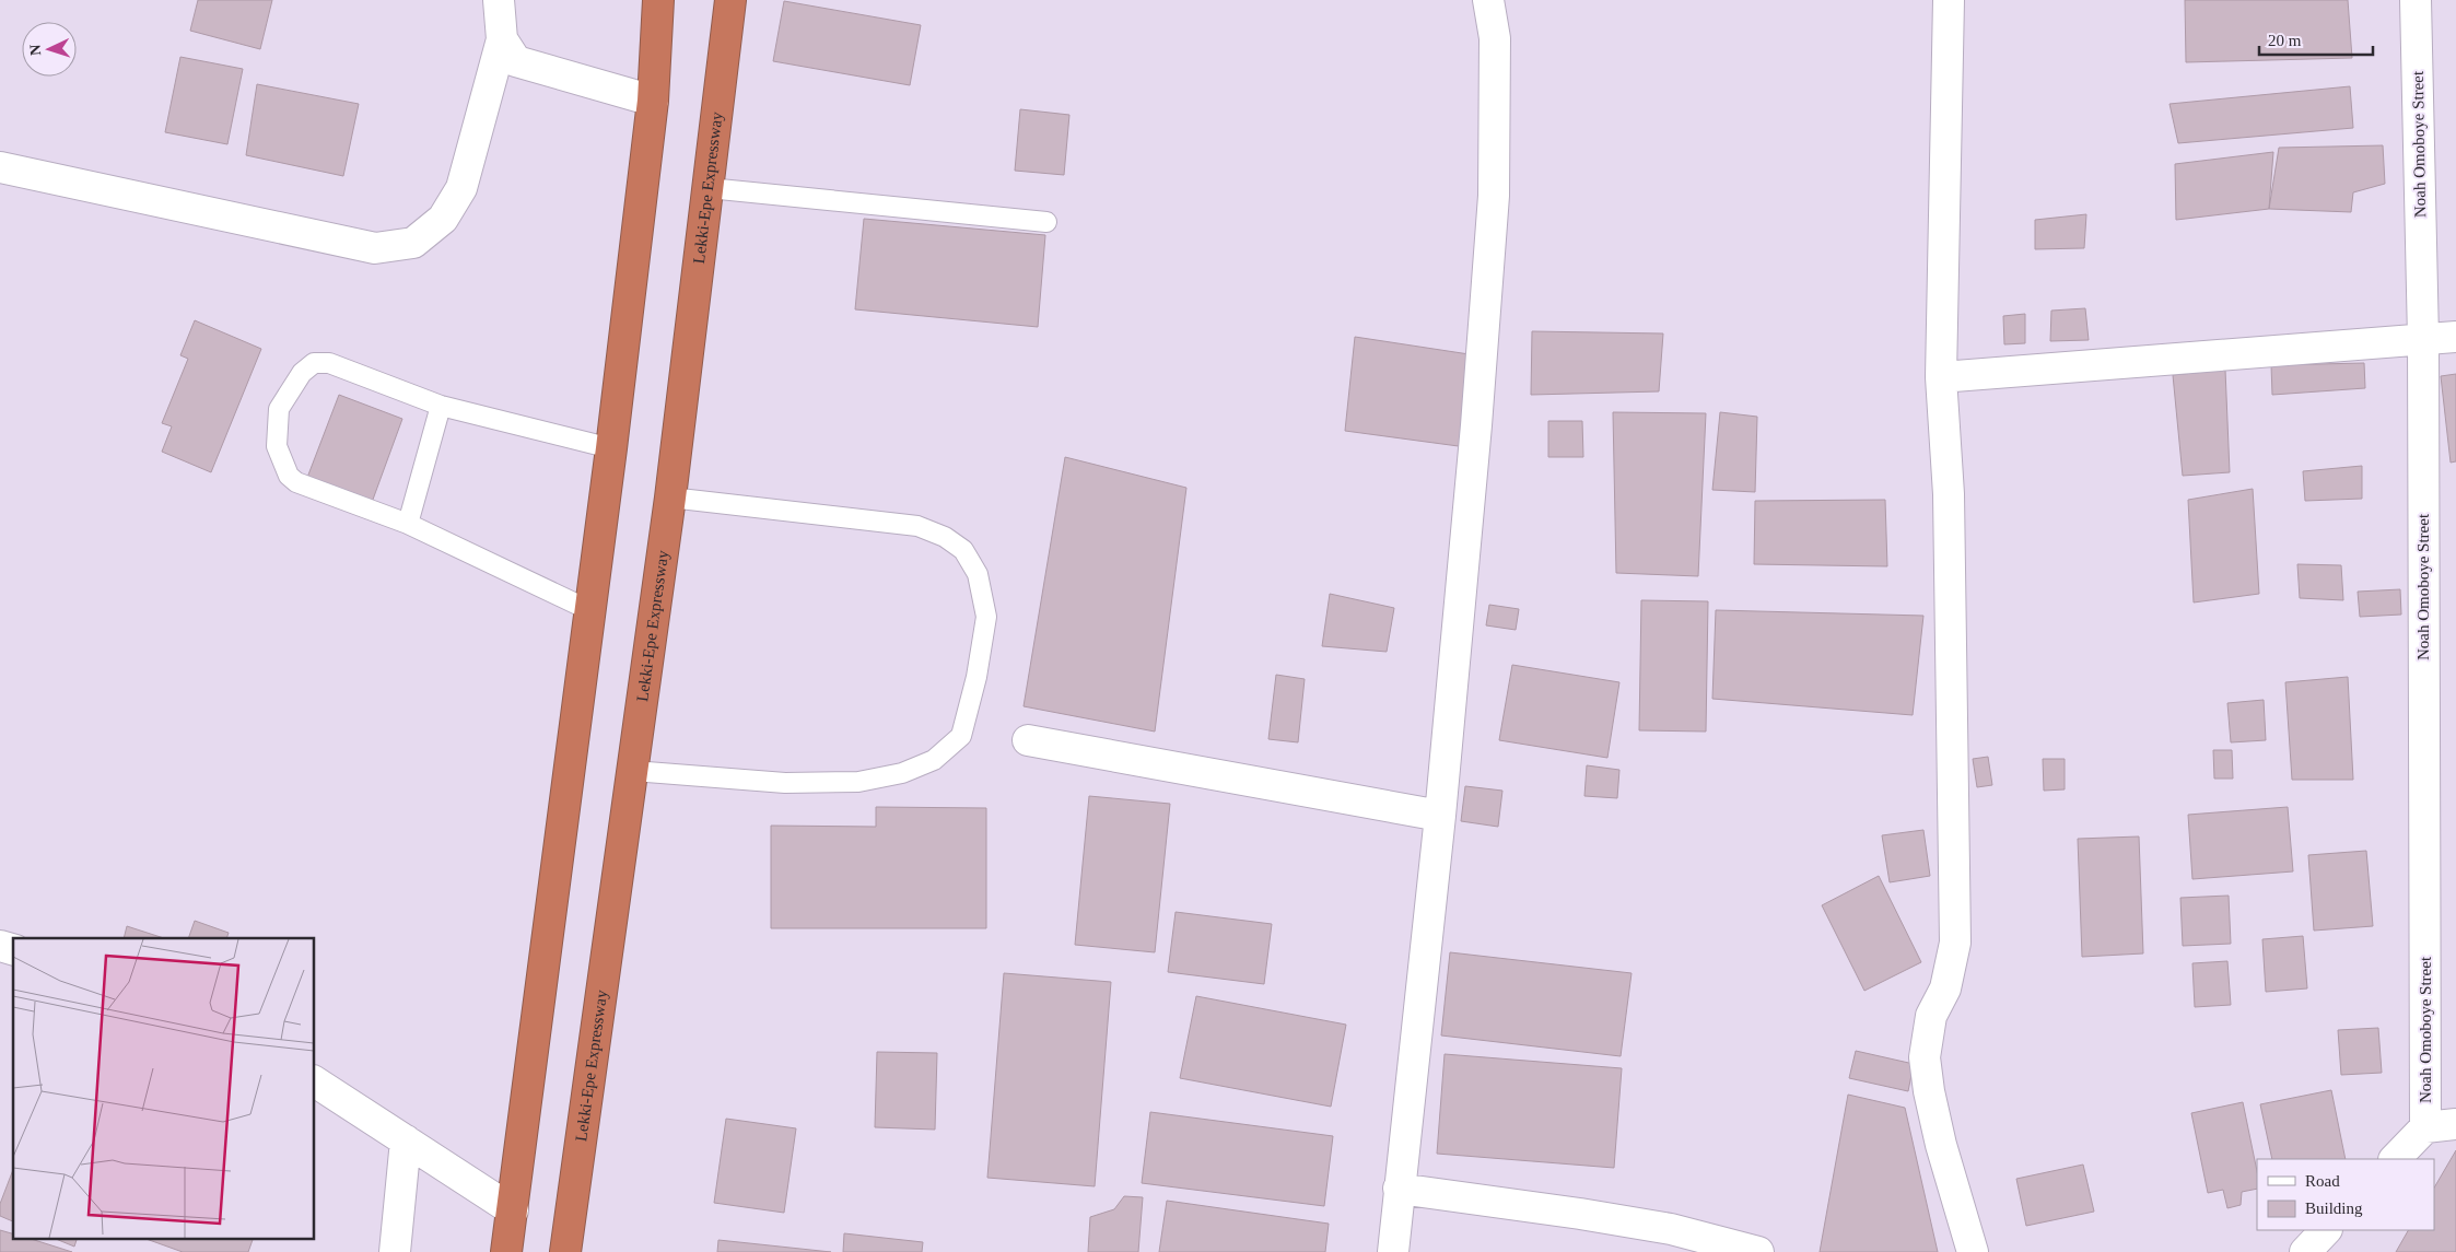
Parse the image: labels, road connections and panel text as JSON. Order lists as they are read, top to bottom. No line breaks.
{"streets":{"highway":["Lekki-Epe Expressway"],"street":["Noah Omoboye Street"]},"legend":["Road","Building"],"scale_bar":"20 m","north":"left"}
